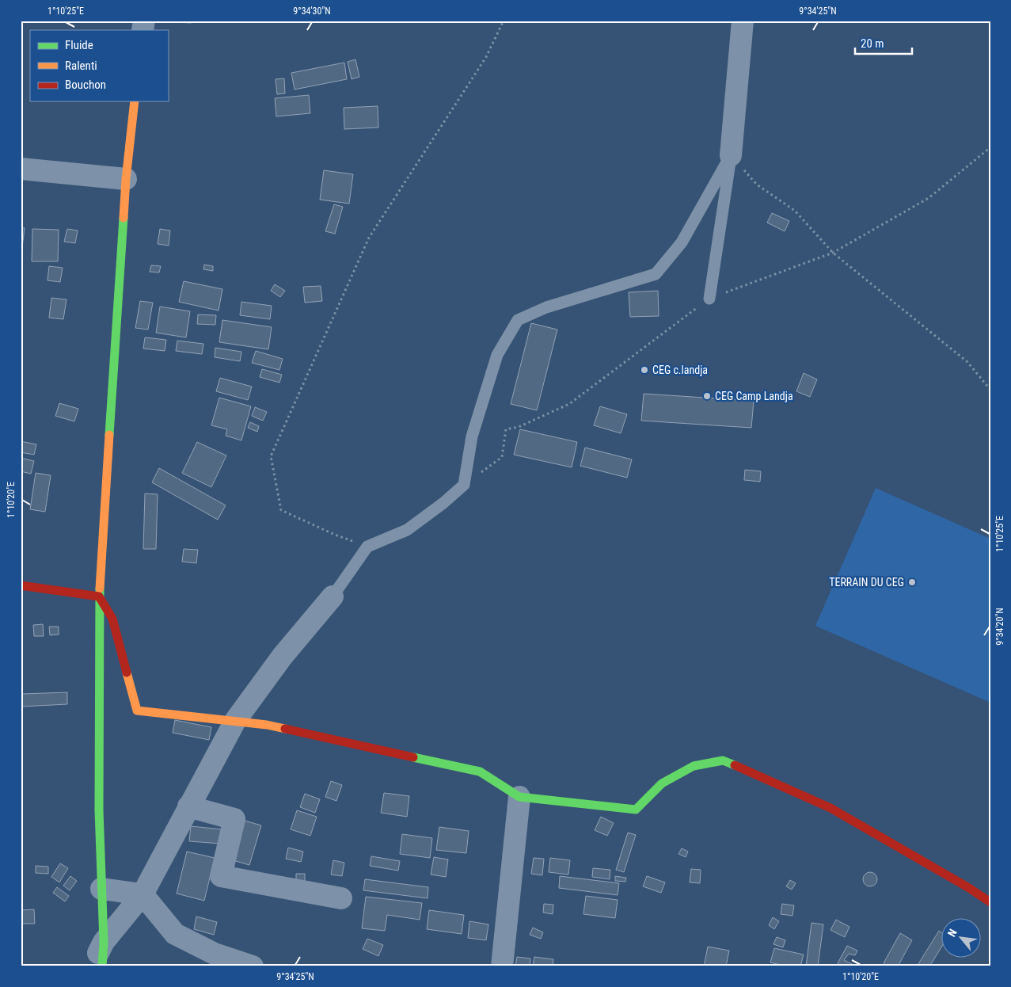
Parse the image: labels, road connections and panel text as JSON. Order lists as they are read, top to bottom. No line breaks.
{"places":["CEG c.landja","CEG Camp Landja","TERRAIN DU CEG"],"legend":["Fluide","Ralenti","Bouchon"],"scale_bar":"20 m","north":"top left","coordinates":["1°10'25\"E","9°34'30\"N","9°34'25\"N","1°10'20\"E","9°34'20\"N"]}
